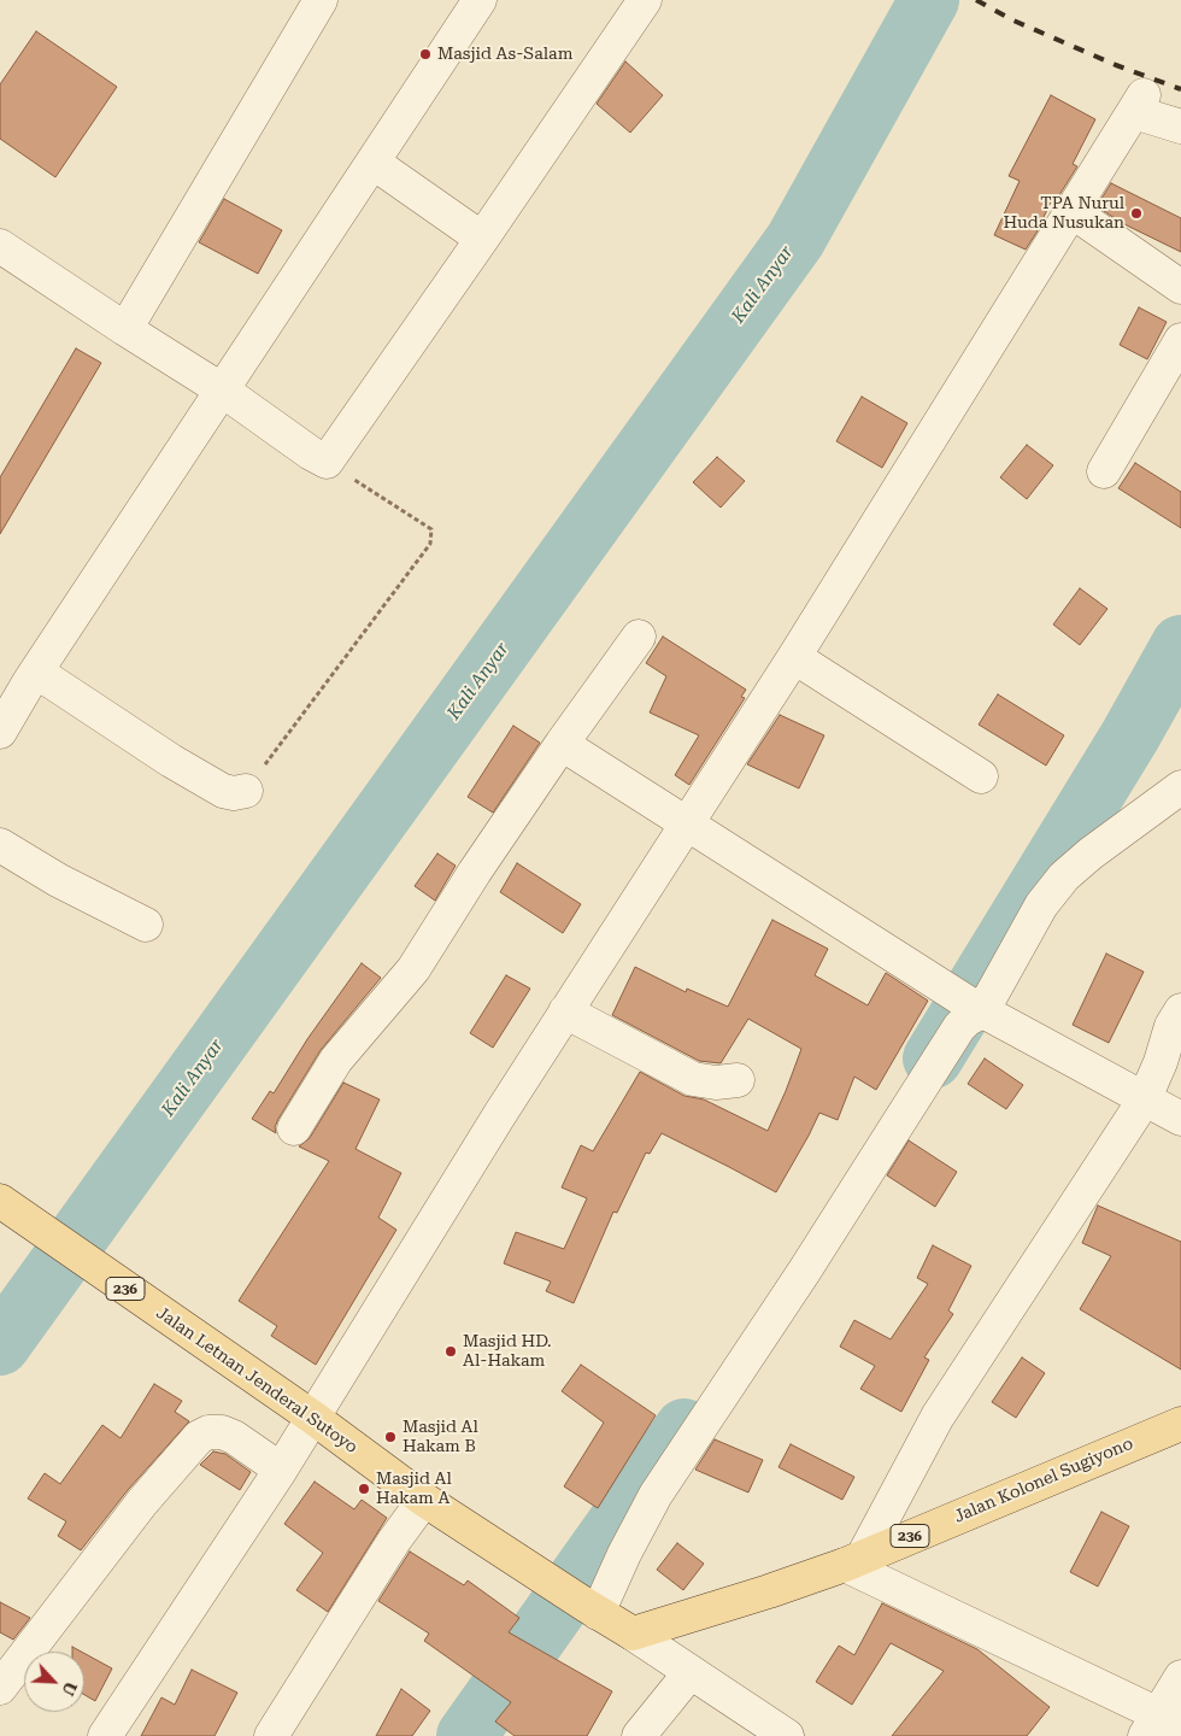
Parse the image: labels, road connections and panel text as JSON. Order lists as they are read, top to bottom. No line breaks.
{"streets":{"main road":["236","Jalan Letnan Jenderal Sutoyo","Jalan Kolonel Sugiyono"]},"crossings":[["Jalan Letnan Jenderal Sutoyo","Jalan Kolonel Sugiyono"]],"water":["Kali Anyar"],"places":["Masjid As-Salam","TPA Nurul Huda Nusukan","Masjid HD. Al-Hakam","Masjid Al Hakam B","Masjid Al Hakam A"],"north":"bottom right"}
